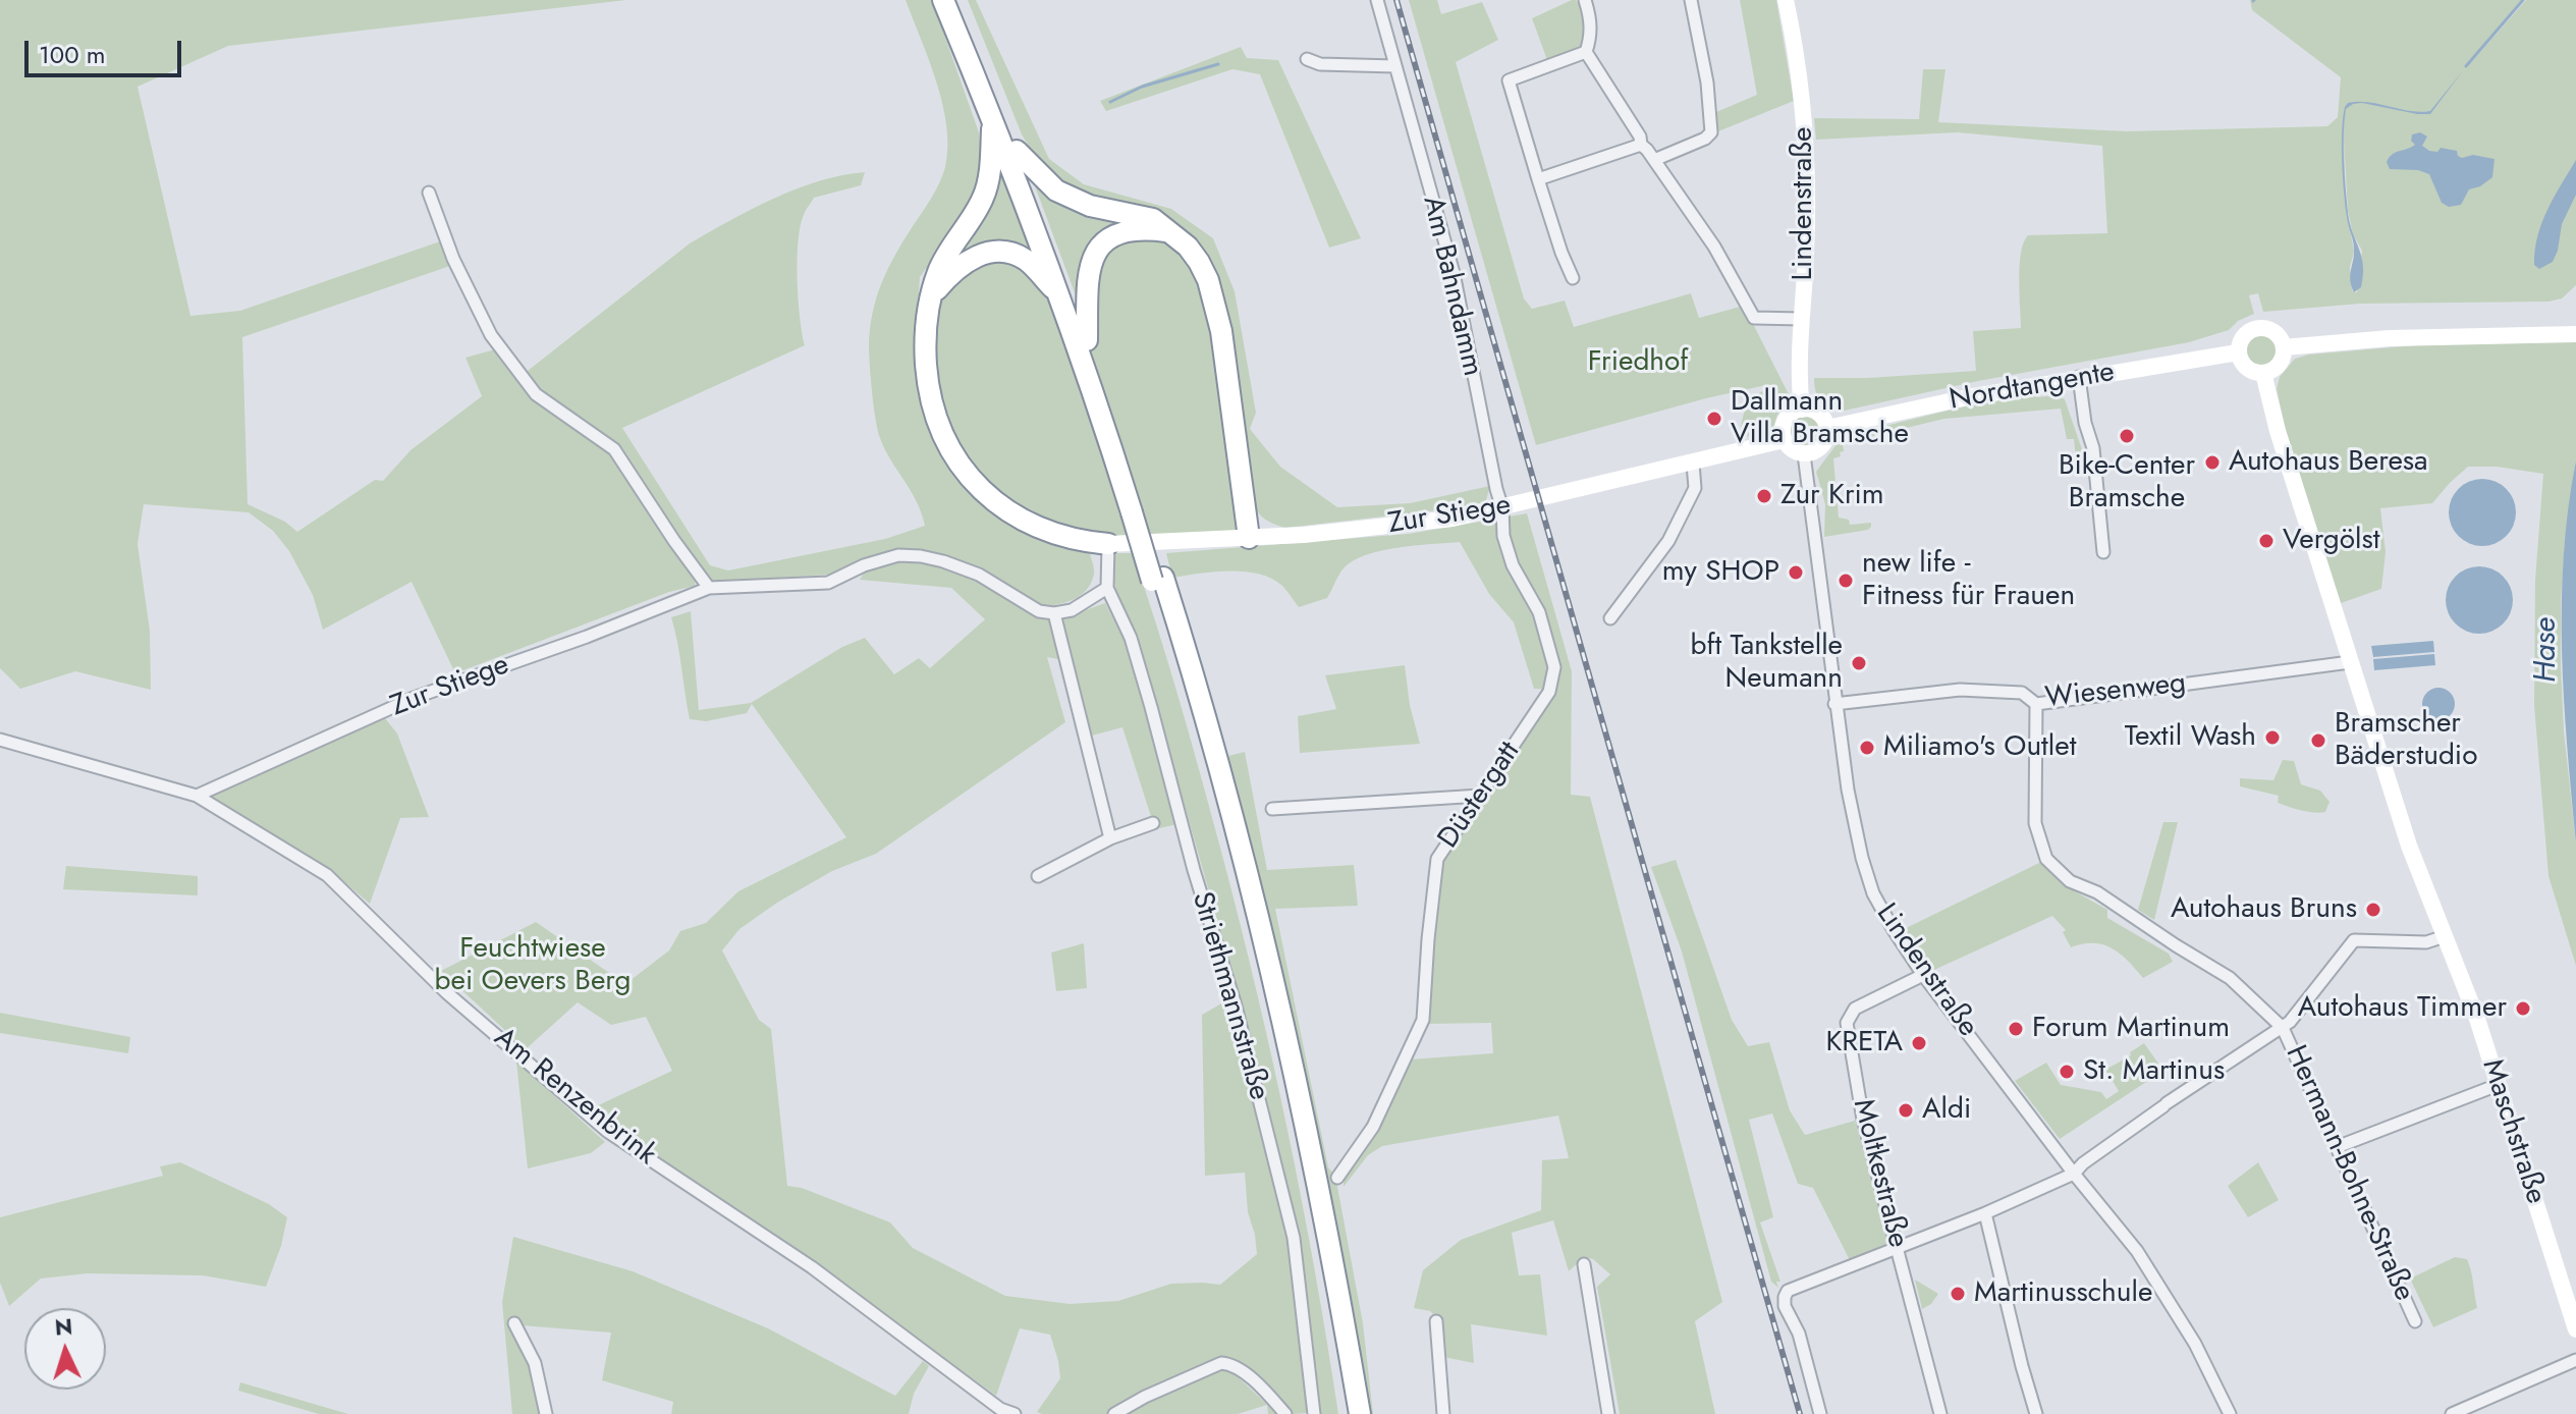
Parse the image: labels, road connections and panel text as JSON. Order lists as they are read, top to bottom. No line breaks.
{"streets":{"street":["Lindenstraße","Am Bahndamm","Nordtangente","Zur Stiege","Wiesenweg","Düstergatt","Striethmannstraße","Am Renzenbrink","Maschstraße","Moltkestraße","Hermann-Bohne-Straße"]},"crossings":[["Lindenstraße","Nordtangente"],["Lindenstraße","Zur Stiege"],["Lindenstraße","Wiesenweg"],["Lindenstraße","Moltkestraße"],["Lindenstraße","Hermann-Bohne-Straße"],["Am Bahndamm","Zur Stiege"],["Am Bahndamm","Düstergatt"],["Nordtangente","Zur Stiege"],["Nordtangente","Maschstraße"],["Zur Stiege","Düstergatt"],["Zur Stiege","Striethmannstraße"],["Zur Stiege","Am Renzenbrink"],["Wiesenweg","Maschstraße"],["Wiesenweg","Hermann-Bohne-Straße"],["Moltkestraße","Hermann-Bohne-Straße"]],"water":["Hase"],"parks":["Friedhof","Feuchtwiese bei Oevers Berg"],"places":["Dallmann Villa Bramsche","Bike-Center Bramsche","Autohaus Beresa","Zur Krim","Vergölst","my SHOP","new life - Fitness für Frauen","bft Tankstelle Neumann","Textil Wash","Bramscher Bäderstudio","Miliamo's Outlet","Autohaus Bruns","Autohaus Timmer","Forum Martinum","KRETA","St. Martinus","Aldi","Martinusschule"],"scale_bar":"100 m","north":"top"}
